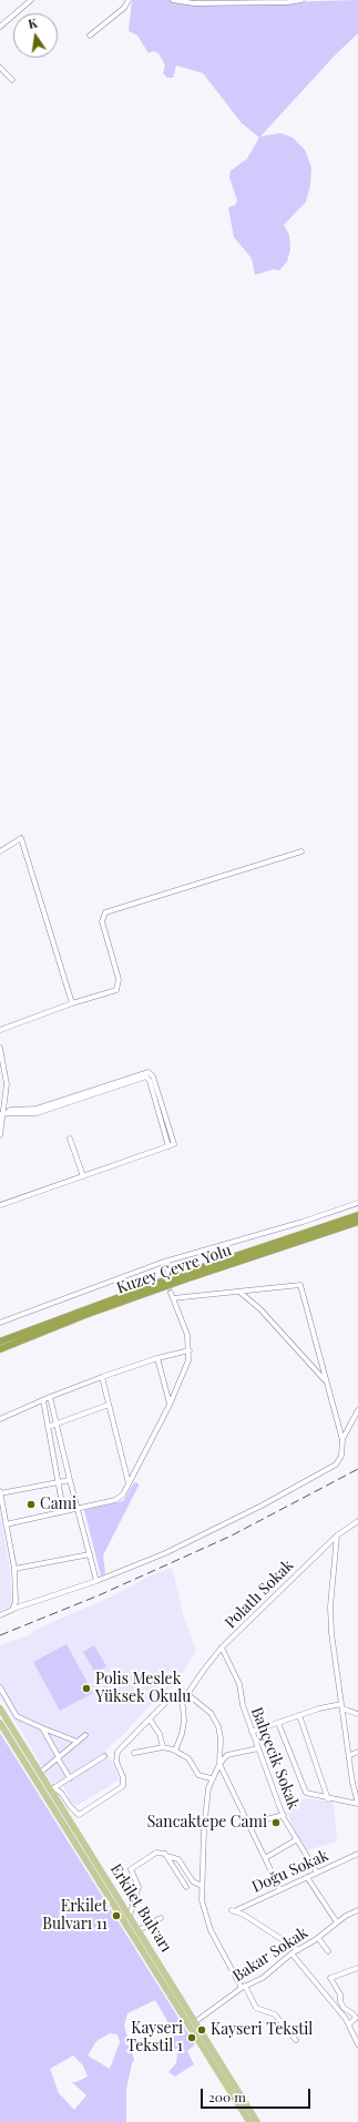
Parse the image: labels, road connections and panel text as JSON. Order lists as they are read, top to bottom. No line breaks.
{"streets":{"highway":["Kuzey Çevre Yolu"],"main road":["Erkilet Bulvarı"],"street":["Polatlı Sokak","Bahçecik Sokak","Doğu Sokak","Bakar Sokak"]},"crossings":[["Polatlı Sokak","Bahçecik Sokak"],["Bahçecik Sokak","Doğu Sokak"],["Doğu Sokak","Bakar Sokak"],["Erkilet Bulvarı","Bakar Sokak"]],"places":["Cami","Polis Meslek Yüksek Okulu","Sancaktepe Cami","Erkilet Bulvarı 11","Kayseri Tekstil","Kayseri Tekstil 1"],"scale_bar":"200 m","north":"top"}
